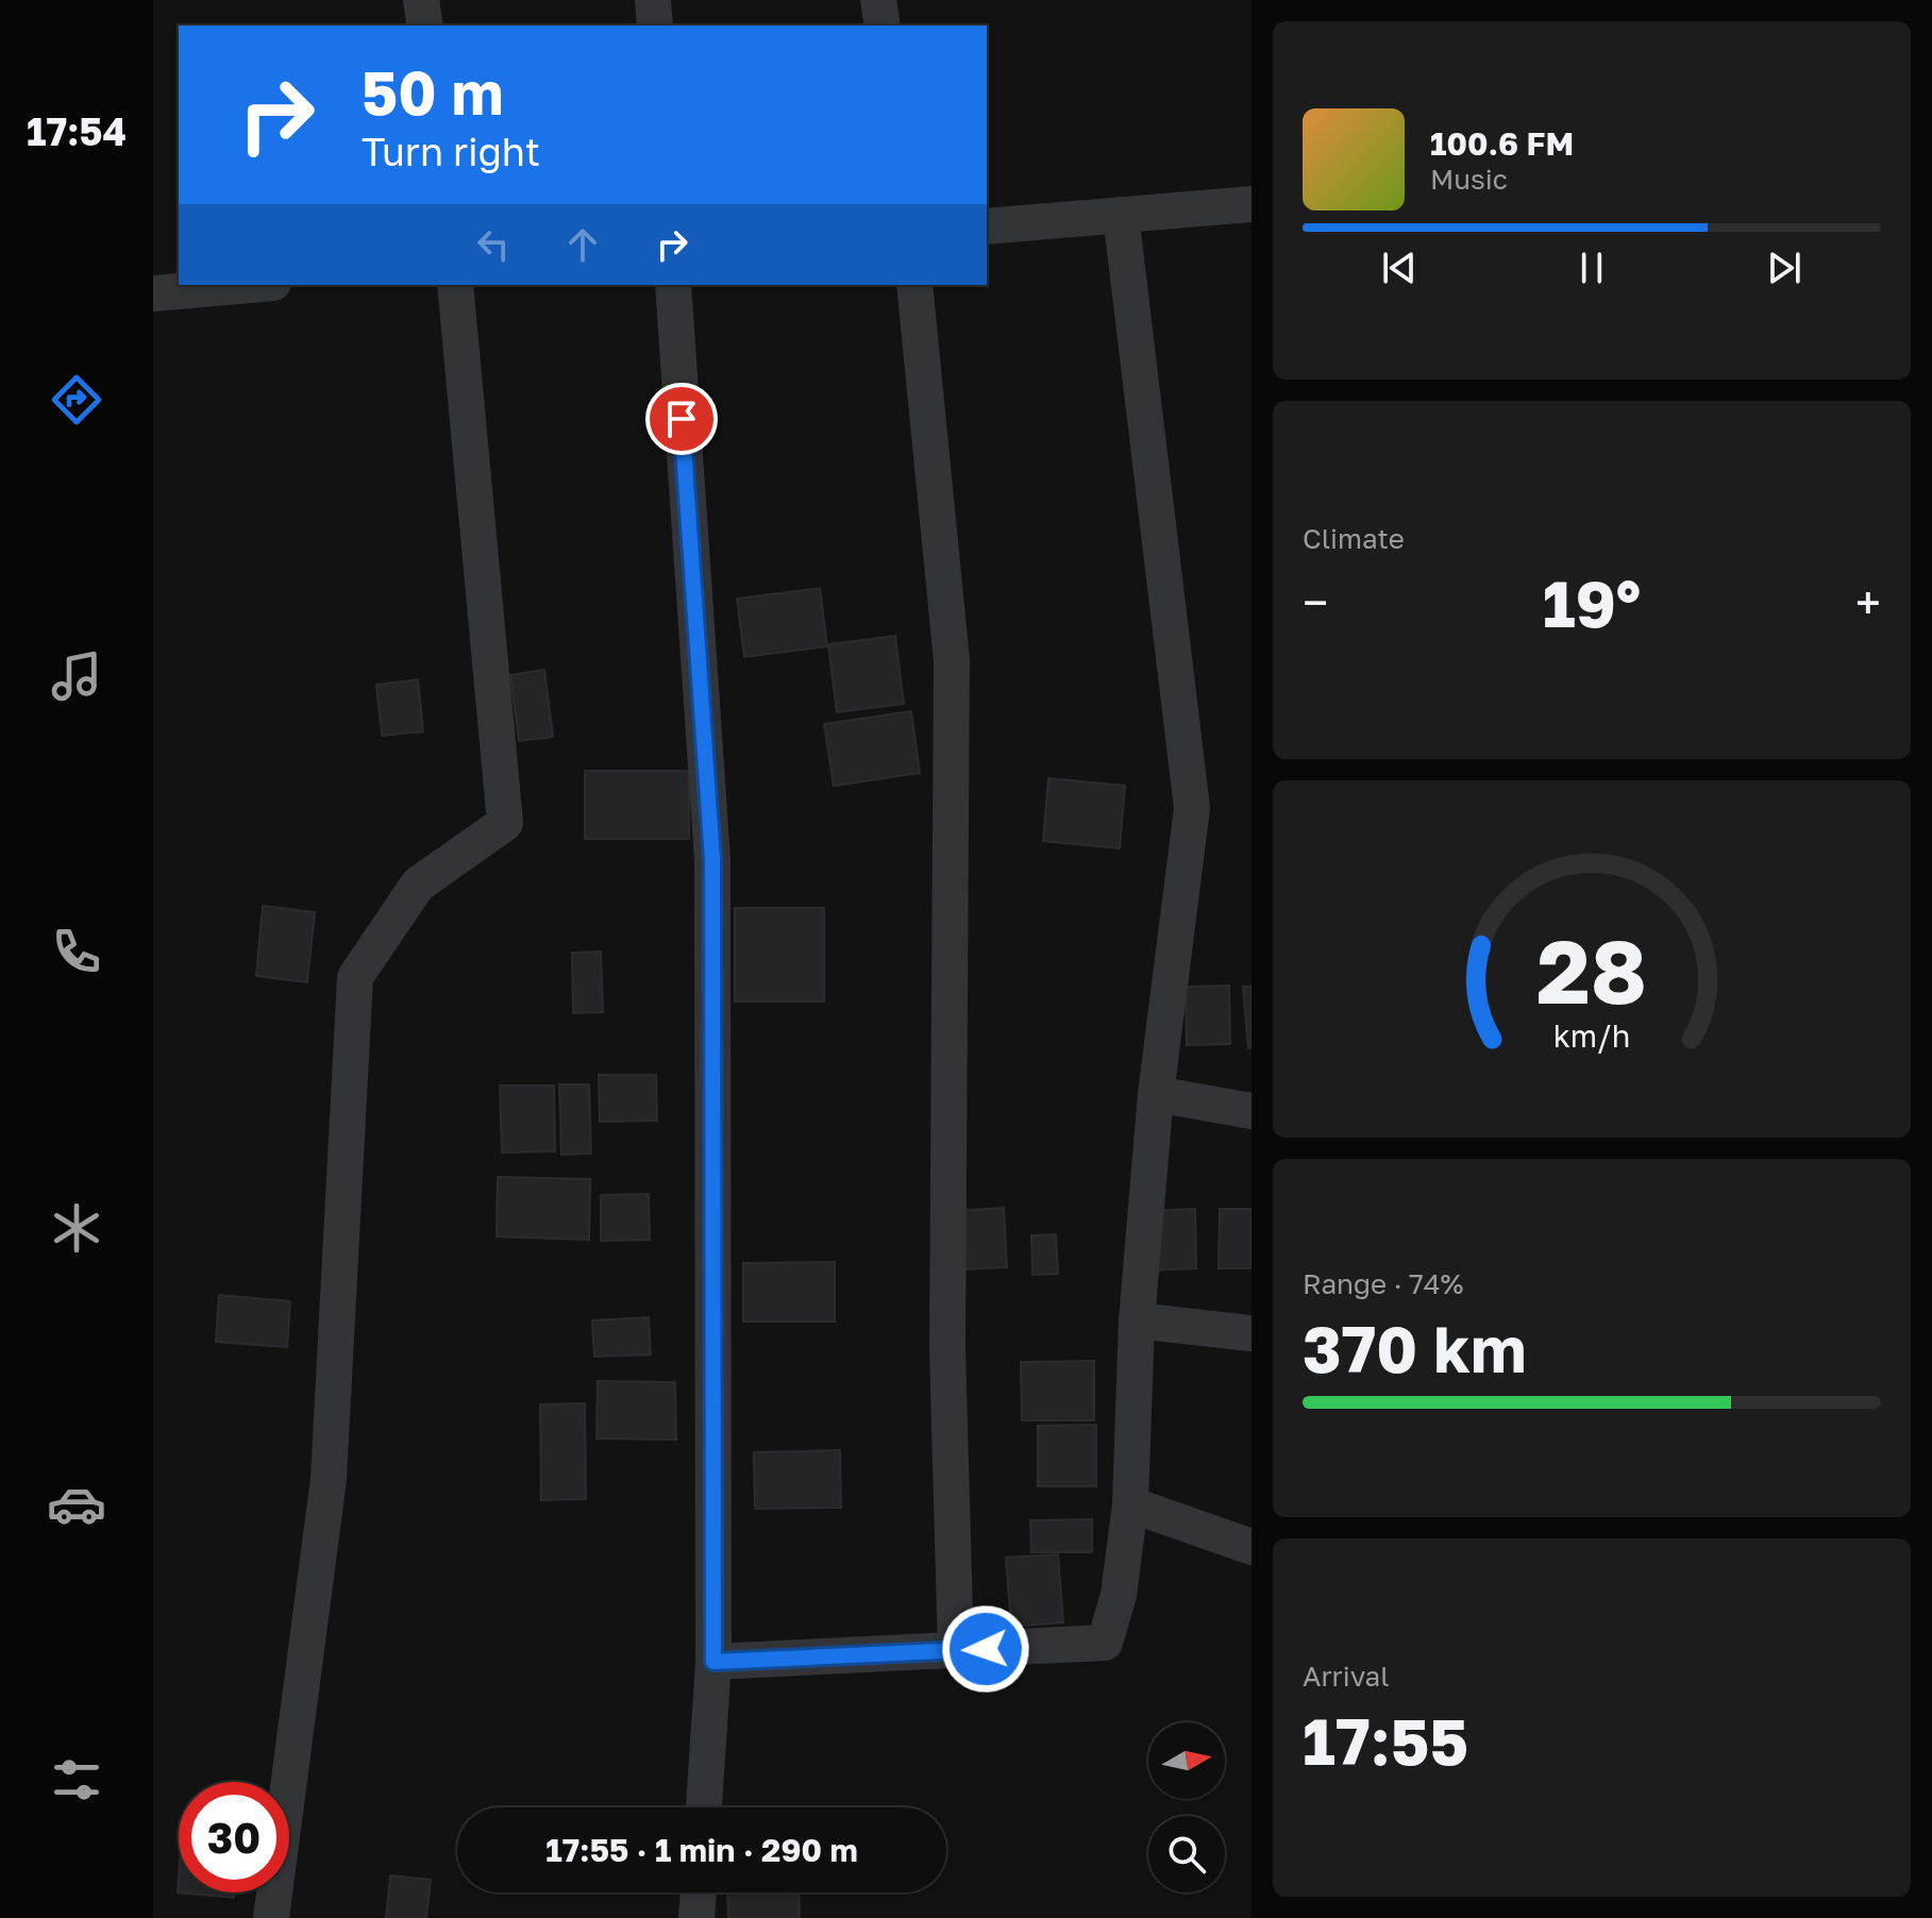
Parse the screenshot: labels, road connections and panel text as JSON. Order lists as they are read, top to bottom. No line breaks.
{"north":"right","page":{"tabs":"17:54","turn":["50 m","Turn right"],"song":["100.6 FM","Music"],"tile":["Climate",["Range · 74%","370 km"],["Arrival","17:55"]],"heat":["−","19°","+"],"limit":"30","trip":"17:55 · 1 min · 290 m","gauge":["28","km/h"]}}
